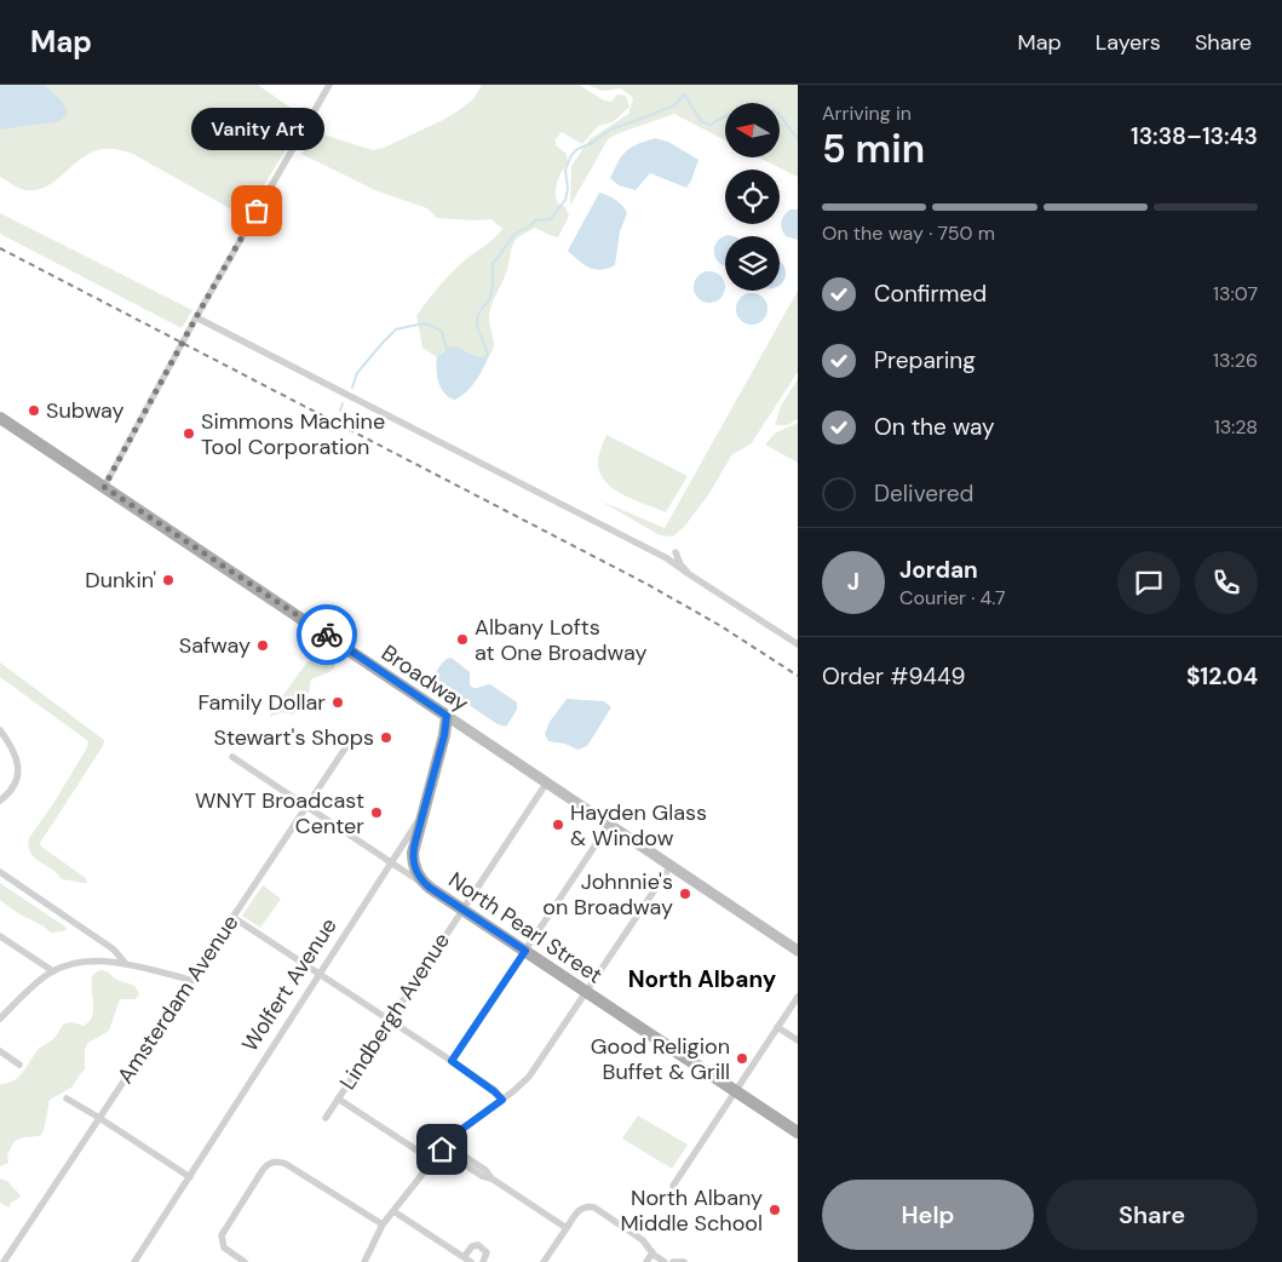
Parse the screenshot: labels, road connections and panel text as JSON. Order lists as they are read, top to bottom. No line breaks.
{"streets":{"main road":["Broadway","North Pearl Street","Wolfert Avenue"],"street":["Amsterdam Avenue","Lindbergh Avenue"]},"crossings":[["Broadway","Wolfert Avenue"],["Broadway","Lindbergh Avenue"],["North Pearl Street","Wolfert Avenue"],["North Pearl Street","Amsterdam Avenue"],["North Pearl Street","Lindbergh Avenue"]],"districts":["North Albany"],"places":["Vanity Art","Subway","Simmons Machine Tool Corporation","Dunkin'","Albany Lofts at One Broadway","Safway","Family Dollar","Stewart's Shops","WNYT Broadcast Center","Hayden Glass & Window","Johnnie's on Broadway","Good Religion Buffet & Grill","North Albany Middle School"],"north":"left","page":{"header":"Map","nav":["Map","Layers","Share"],"heading":["5 min","Arriving in","13:38–13:43"],"panel":["Jordan","Courier · 4.7","Order #9449","$12.04"],"bubble":"Vanity Art","bar":"On the way · 750 m","list":[["Confirmed","13:07"],["Preparing","13:26"],["On the way","13:28"],"Delivered"],"round":"J","buttons":["Help","Share"]}}
